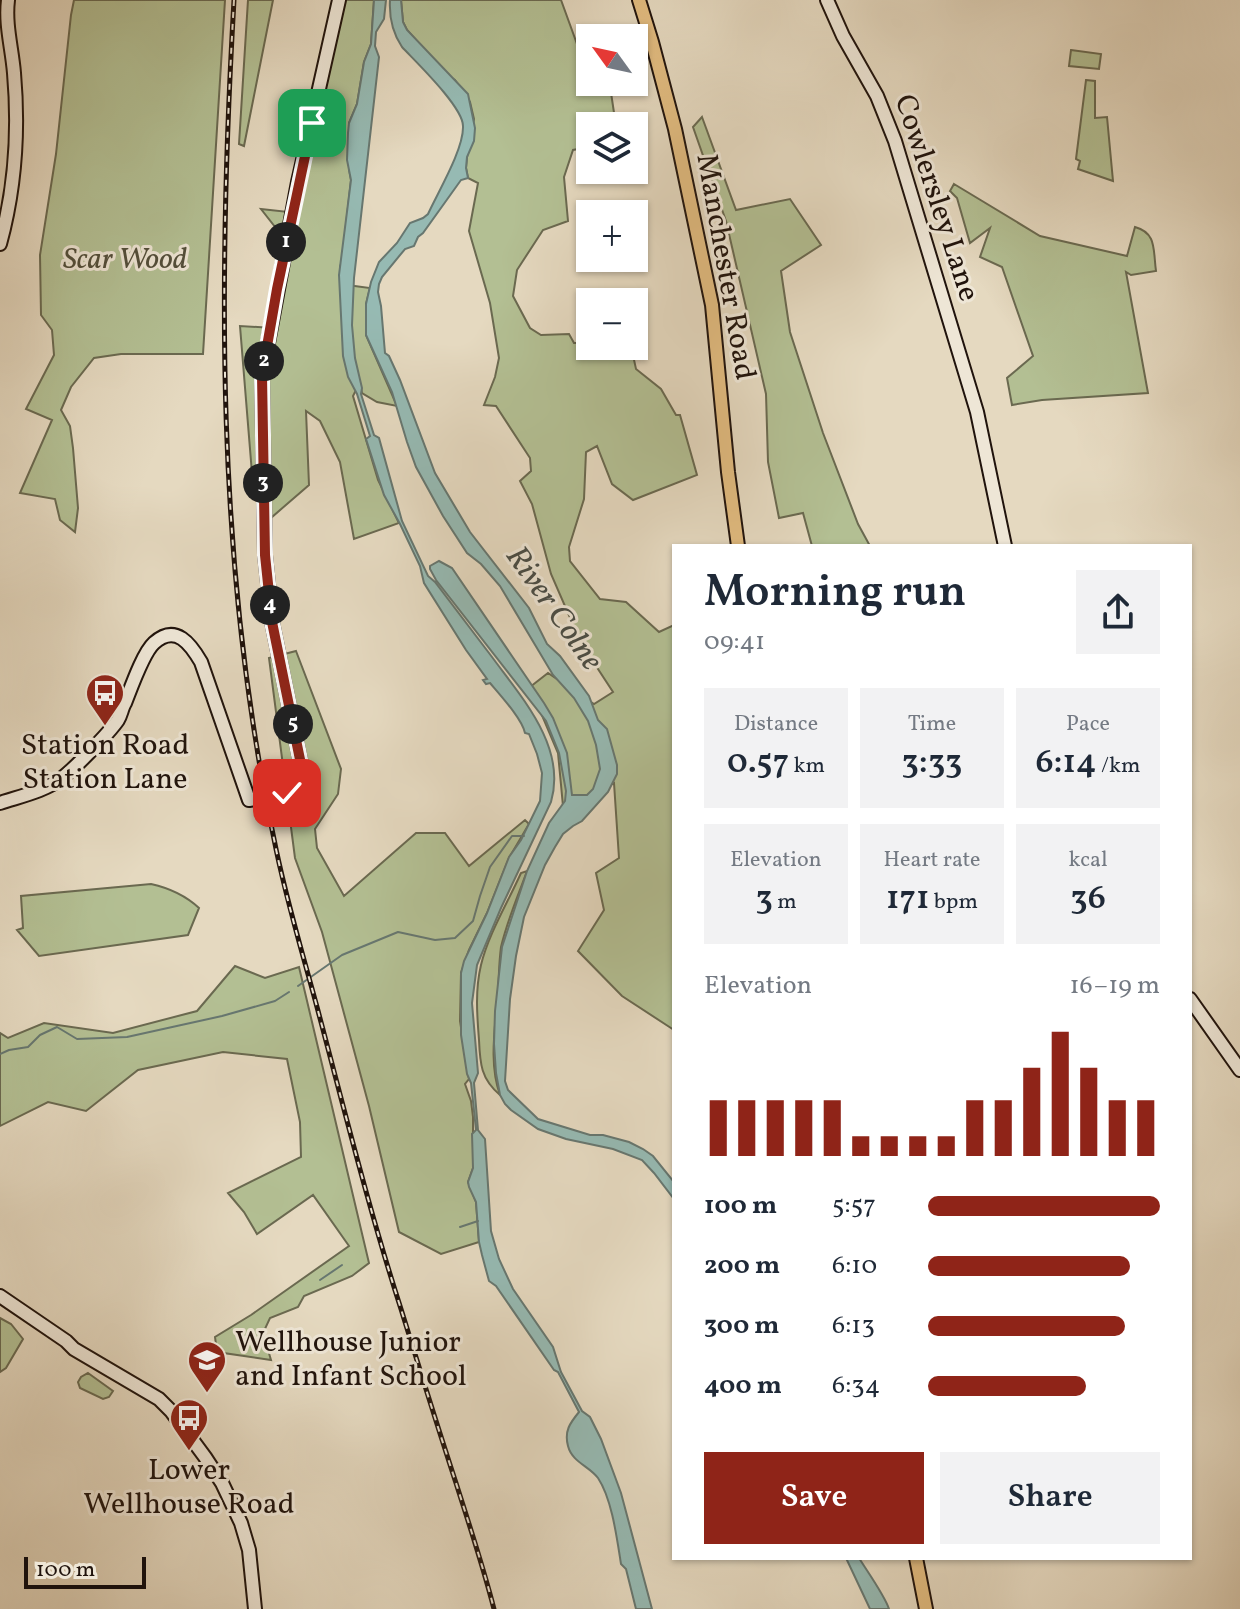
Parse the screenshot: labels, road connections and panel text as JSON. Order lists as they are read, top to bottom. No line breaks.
{"streets":{"main road":["Manchester Road"],"street":["Cowlersley Lane"]},"water":["River Colne"],"parks":["Scar Wood"],"places":{"bus stop":["Station Road Station Lane","Lower Wellhouse Road"],"school or university":["Wellhouse Junior and Infant School"]},"scale_bar":"100 m","north":"top left","page":{"map_buttons":["+","−"],"pins":["1","2","3","4","5"],"heading":["Morning run","09:41"],"stats":[["Distance","0.57 km"],["Time","3:33"],["Pace","6:14 /km"],["Elevation","3 m"],["Heart rate","171 bpm"],["kcal","36"]],"chart":["Elevation","16–19 m"],"list":[{"name":"100 m","note":"5:57"},{"name":"200 m","note":"6:10"},{"name":"300 m","note":"6:13"},{"name":"400 m","note":"6:34"}],"buttons":["Save","Share"],"scale":"100 m"}}
